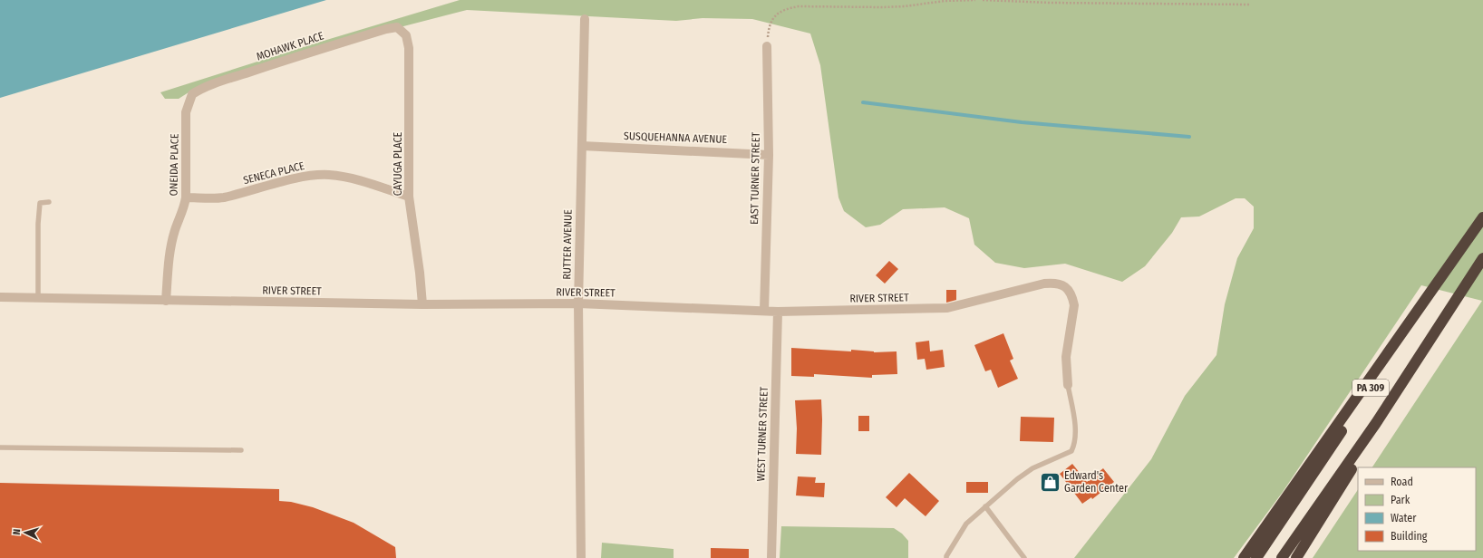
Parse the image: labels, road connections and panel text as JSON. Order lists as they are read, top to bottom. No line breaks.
{"streets":{"highway":["PA 309"],"street":["MOHAWK PLACE","SUSQUEHANNA AVENUE","CAYUGA PLACE","ONEIDA PLACE","SENECA PLACE","EAST TURNER STREET","RUTTER AVENUE","RIVER STREET","WEST TURNER STREET"]},"crossings":[["MOHAWK PLACE","CAYUGA PLACE"],["MOHAWK PLACE","ONEIDA PLACE"],["SUSQUEHANNA AVENUE","EAST TURNER STREET"],["SUSQUEHANNA AVENUE","RUTTER AVENUE"],["CAYUGA PLACE","SENECA PLACE"],["CAYUGA PLACE","RIVER STREET"],["ONEIDA PLACE","SENECA PLACE"],["ONEIDA PLACE","RIVER STREET"],["EAST TURNER STREET","RIVER STREET"],["RUTTER AVENUE","RIVER STREET"],["RIVER STREET","WEST TURNER STREET"]],"places":{"shop":["Edward's Garden Center"]},"legend":["Road","Park","Water","Building"],"north":"left"}
